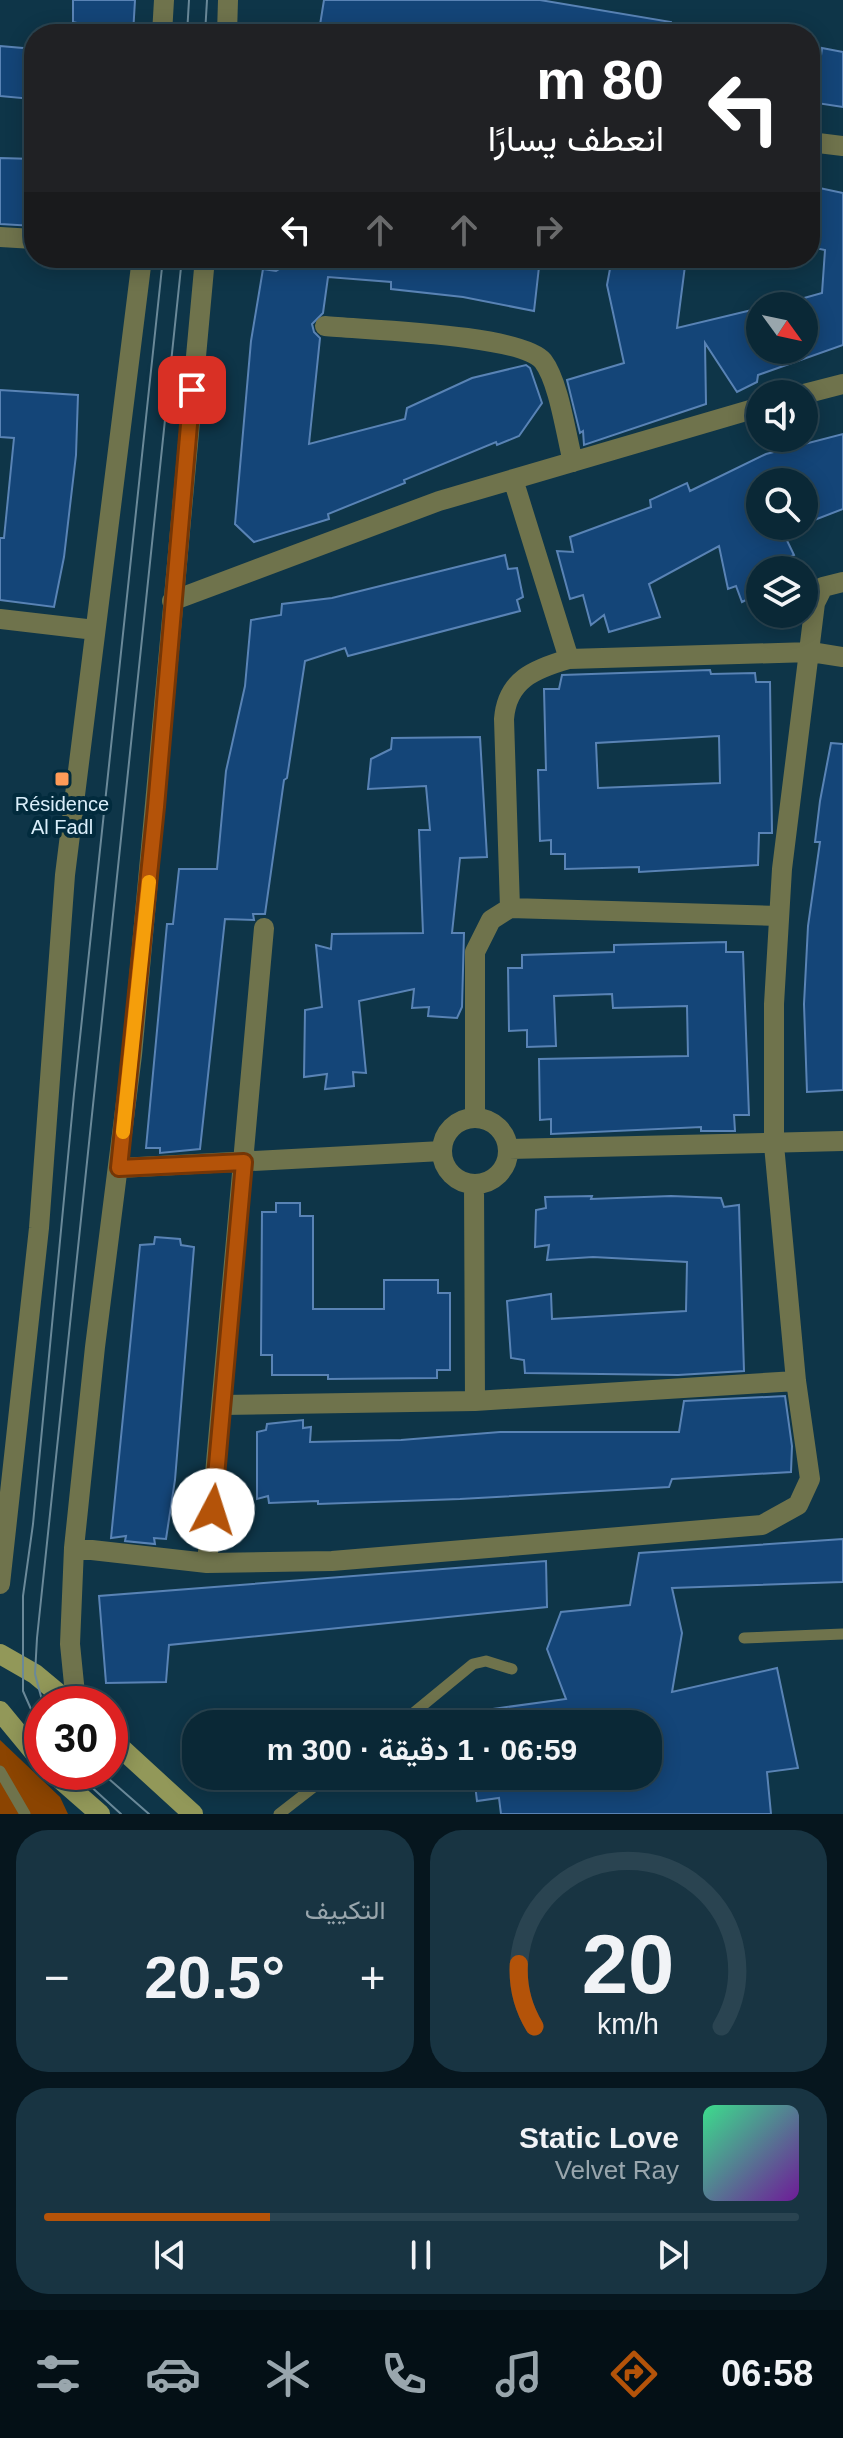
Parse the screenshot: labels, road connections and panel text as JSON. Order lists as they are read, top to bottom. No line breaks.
{"places":{"transit":["Résidence Al Fadl"]},"north":"bottom right","page":{"turn":["80 m","انعطف يسارًا"],"limit":"30","trip":"06:59 · 1 دقيقة · 300 m","tile":"التكييف","heat":["−","20.5°","+"],"song":["Static Love","Velvet Ray"],"tabs":"06:58","gauge":["20","km/h"]}}
